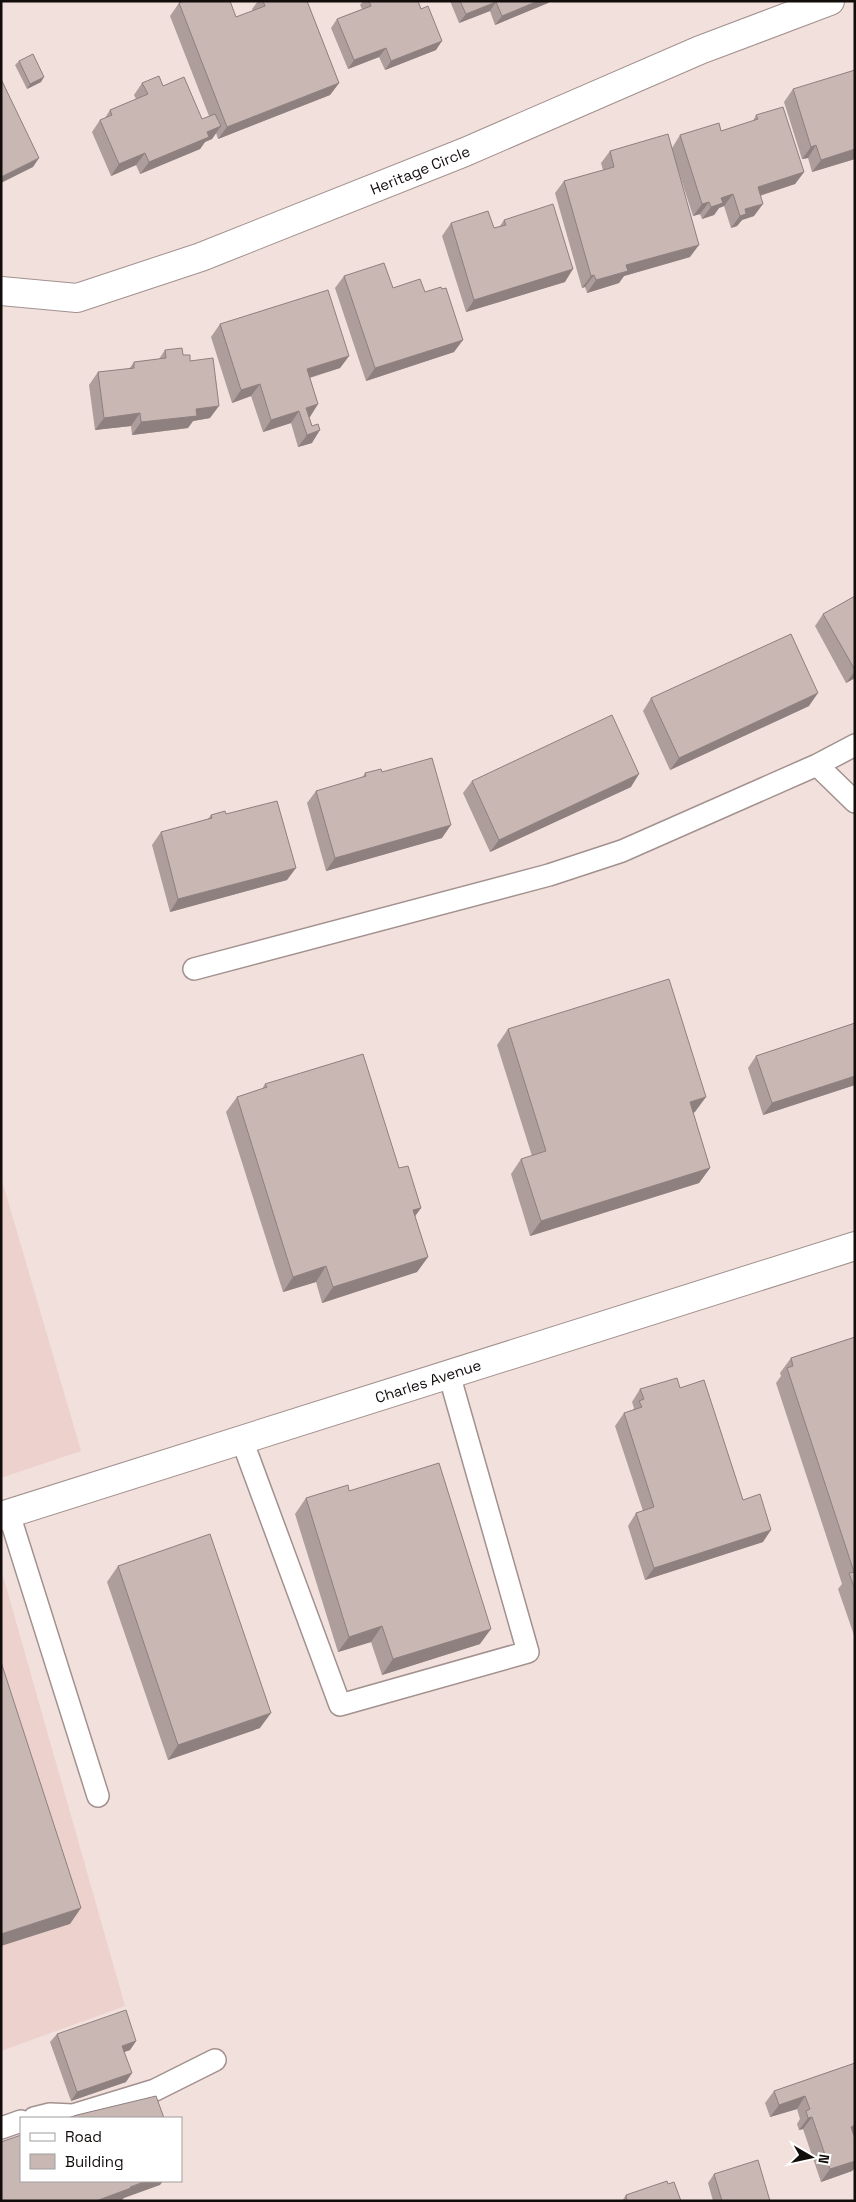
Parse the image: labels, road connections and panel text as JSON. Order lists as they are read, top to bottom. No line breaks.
{"streets":{"street":["Heritage Circle","Charles Avenue"]},"legend":["Road","Building"],"north":"right"}
